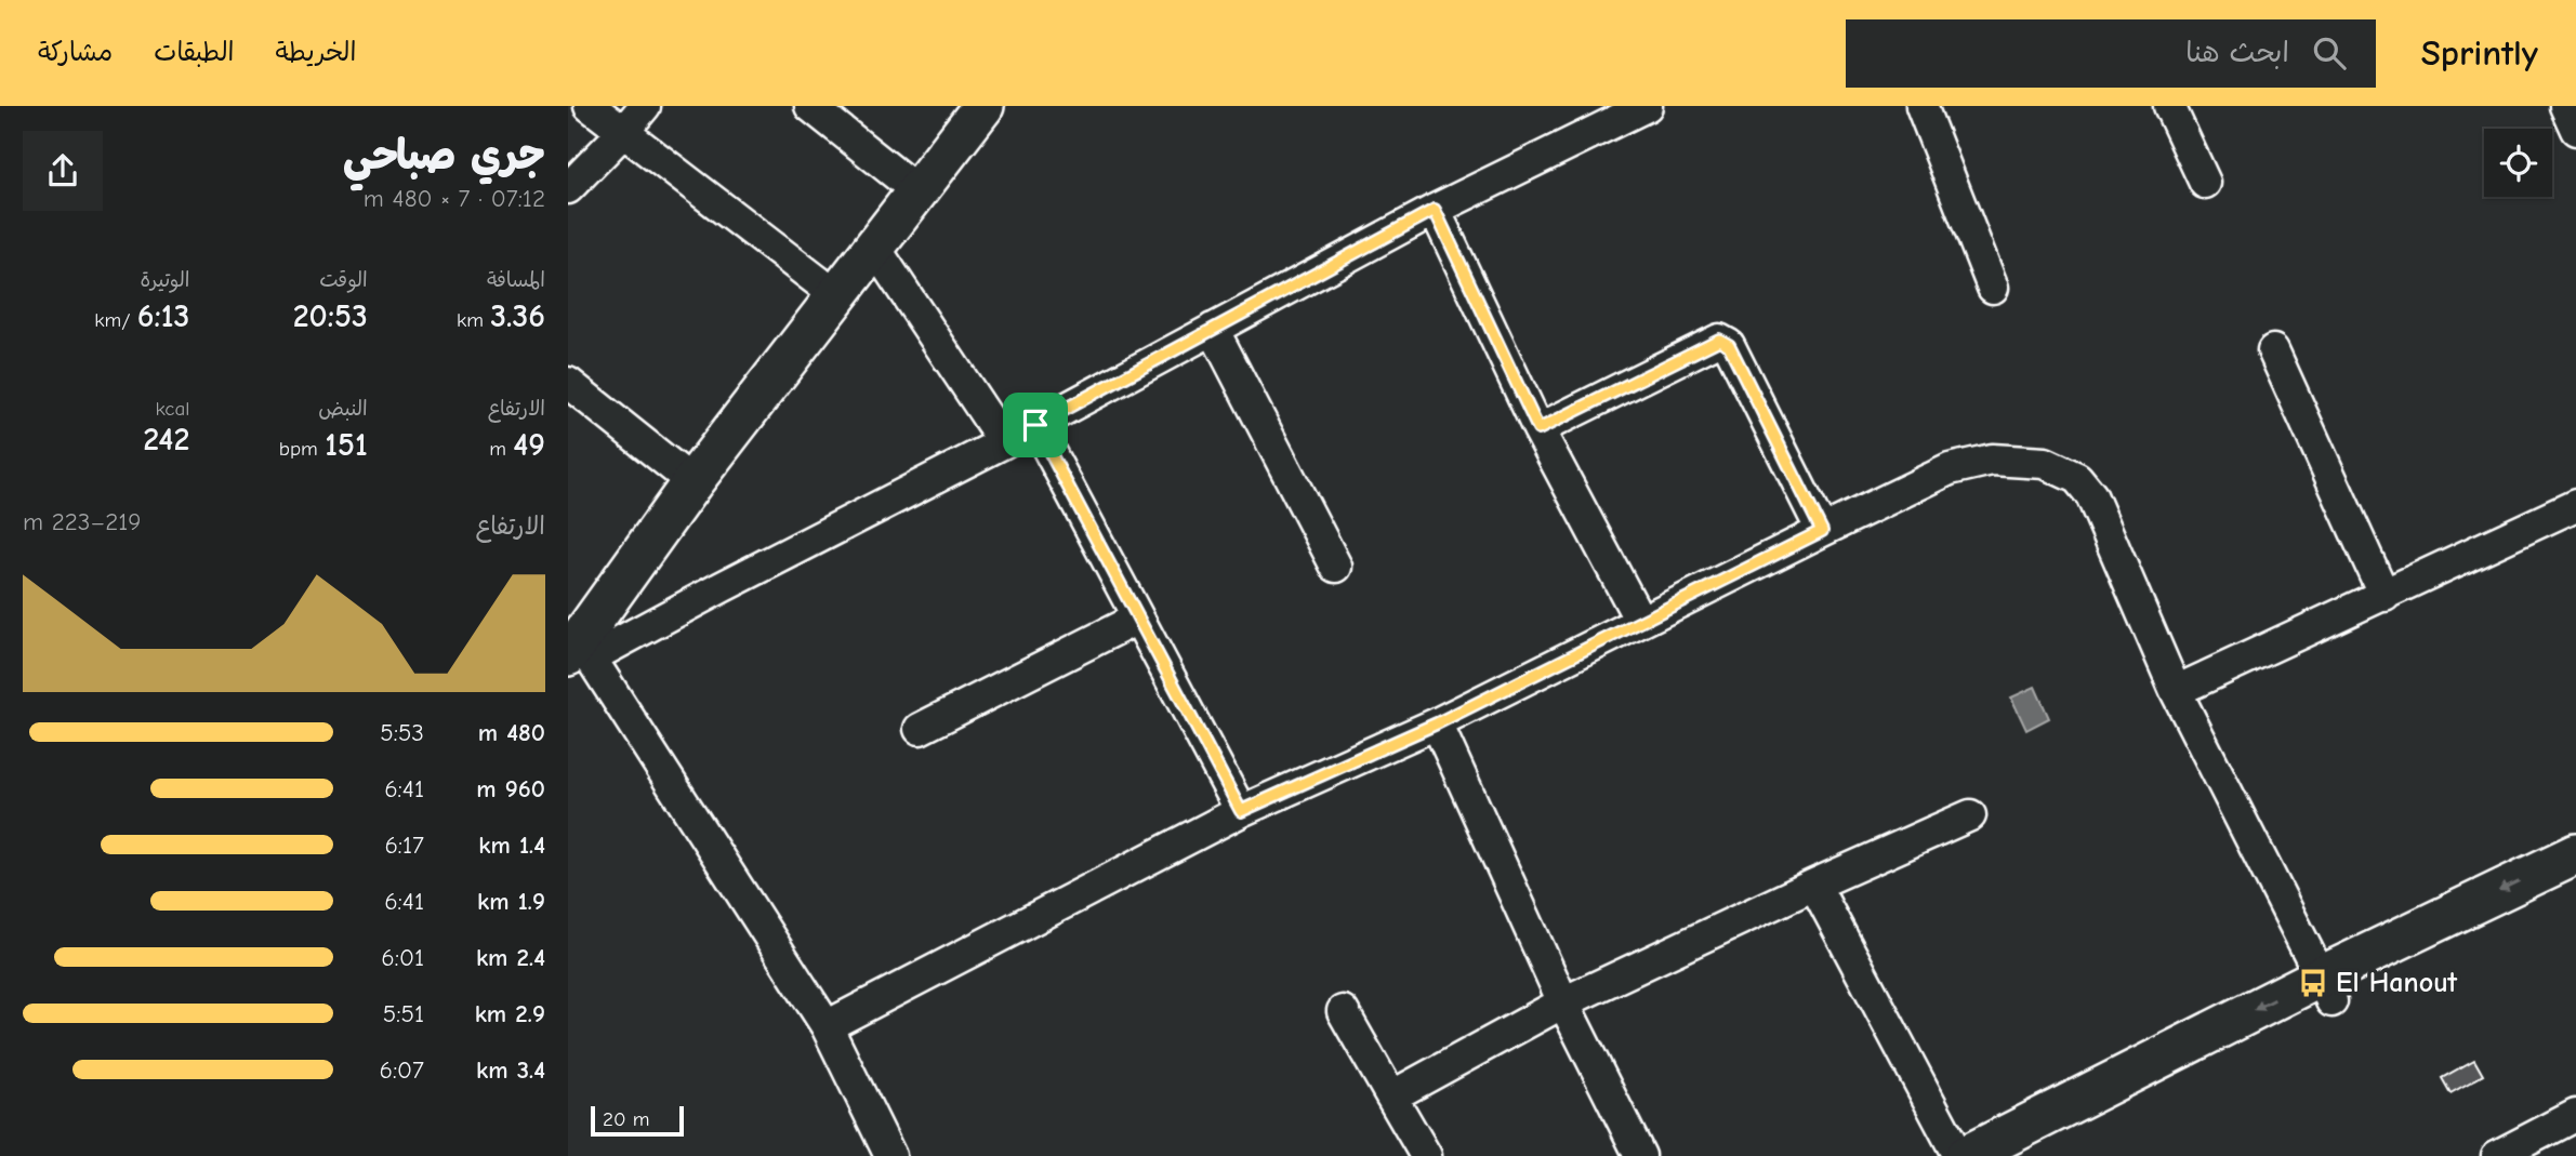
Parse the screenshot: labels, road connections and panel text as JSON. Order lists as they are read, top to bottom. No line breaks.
{"places":{"bus stop":["El Hanout"]},"scale_bar":"20 m","page":{"header":"Sprintly","search":"ابحث هنا","nav":["الخريطة","الطبقات","مشاركة"],"heading":["جري صباحي","07:12 · 7 × 480 m"],"stats":[["المسافة","3.36 km"],["الوقت","20:53"],["الوتيرة","6:13 /km"],["الارتفاع","49 m"],["النبض","151 bpm"],["kcal","242"]],"chart":["الارتفاع","219–223 m"],"list":[{"name":"480 m","note":"5:53"},{"name":"960 m","note":"6:41"},{"name":"1.4 km","note":"6:17"},{"name":"1.9 km","note":"6:41"},{"name":"2.4 km","note":"6:01"},{"name":"2.9 km","note":"5:51"},{"name":"3.4 km","note":"6:07"}],"scale":"20 m"}}
